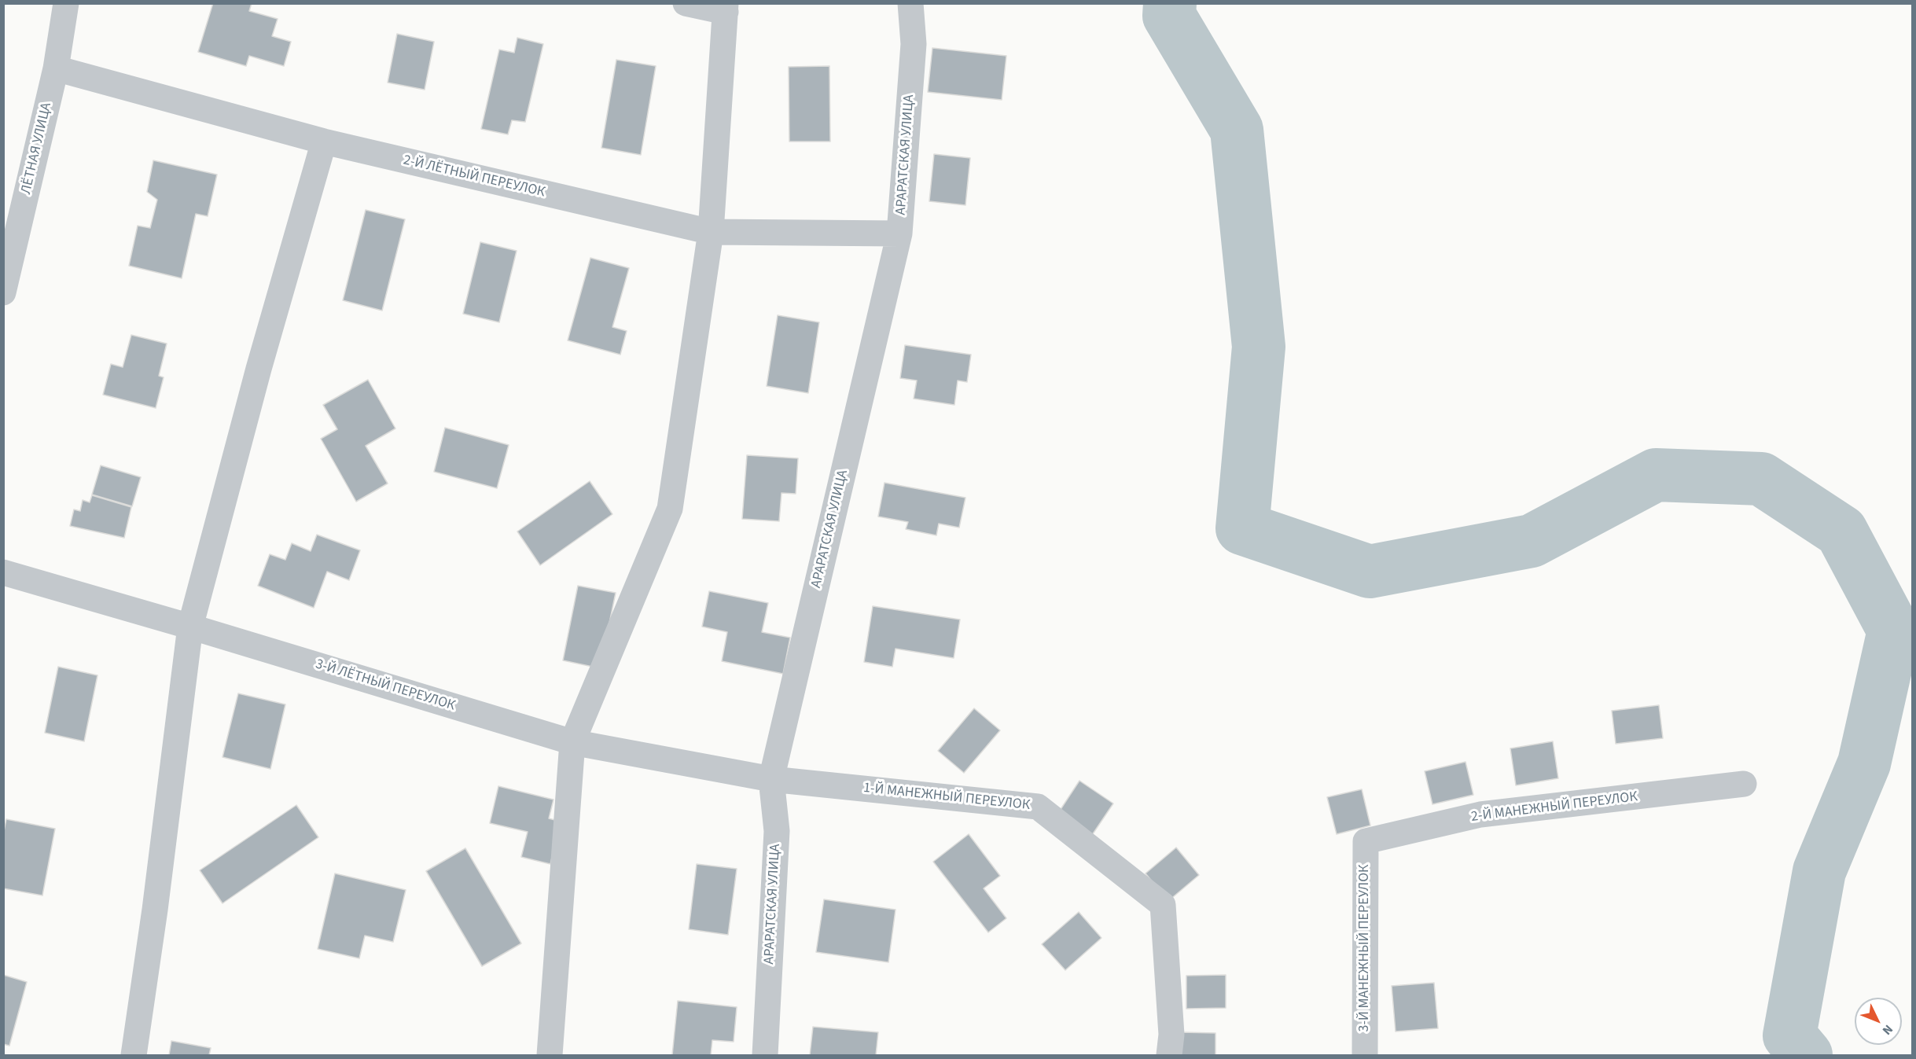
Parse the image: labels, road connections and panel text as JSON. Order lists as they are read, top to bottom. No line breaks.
{"streets":{"street":["ЛЁТНАЯ УЛИЦА","АРАРАТСКАЯ УЛИЦА","2-Й ЛЁТНЫЙ ПЕРЕУЛОК","3-Й ЛЁТНЫЙ ПЕРЕУЛОК","1-Й МАНЕЖНЫЙ ПЕРЕУЛОК","2-Й МАНЕЖНЫЙ ПЕРЕУЛОК","3-Й МАНЕЖНЫЙ ПЕРЕУЛОК"]},"crossings":[["ЛЁТНАЯ УЛИЦА","2-Й ЛЁТНЫЙ ПЕРЕУЛОК"],["АРАРАТСКАЯ УЛИЦА","2-Й ЛЁТНЫЙ ПЕРЕУЛОК"],["АРАРАТСКАЯ УЛИЦА","3-Й ЛЁТНЫЙ ПЕРЕУЛОК"],["АРАРАТСКАЯ УЛИЦА","1-Й МАНЕЖНЫЙ ПЕРЕУЛОК"],["3-Й ЛЁТНЫЙ ПЕРЕУЛОК","1-Й МАНЕЖНЫЙ ПЕРЕУЛОК"],["2-Й МАНЕЖНЫЙ ПЕРЕУЛОК","3-Й МАНЕЖНЫЙ ПЕРЕУЛОК"]],"north":"bottom right"}
